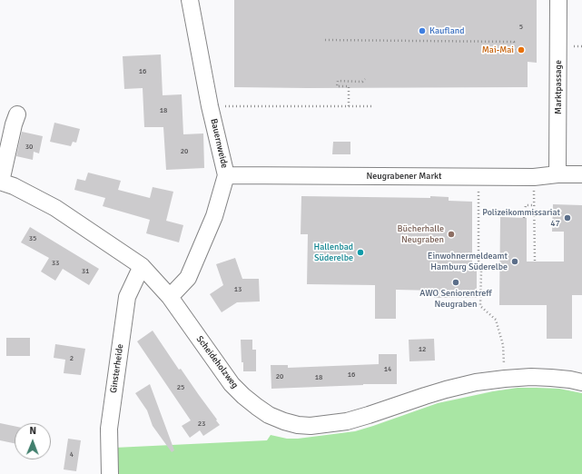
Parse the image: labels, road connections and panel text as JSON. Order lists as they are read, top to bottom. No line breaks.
{"streets":{"street":["Marktpassage","Bauernweide","Neugrabener Markt","Scheideholzweg","Ginsterheide"]},"crossings":[["Marktpassage","Neugrabener Markt"],["Bauernweide","Neugrabener Markt"],["Bauernweide","Scheideholzweg"],["Scheideholzweg","Ginsterheide"]],"places":["Kaufland","Mai-Mai","Polizeikommissariat 47","Bücherhalle Neugraben","Hallenbad Süderelbe","Einwohnermeldeamt Hamburg Süderelbe","AWO Seniorentreff Neugraben"],"house_numbers":["5","16","18","30","20","35","33","31","13","12","2","14","16","20","18","25","23","4"],"north":"top"}
